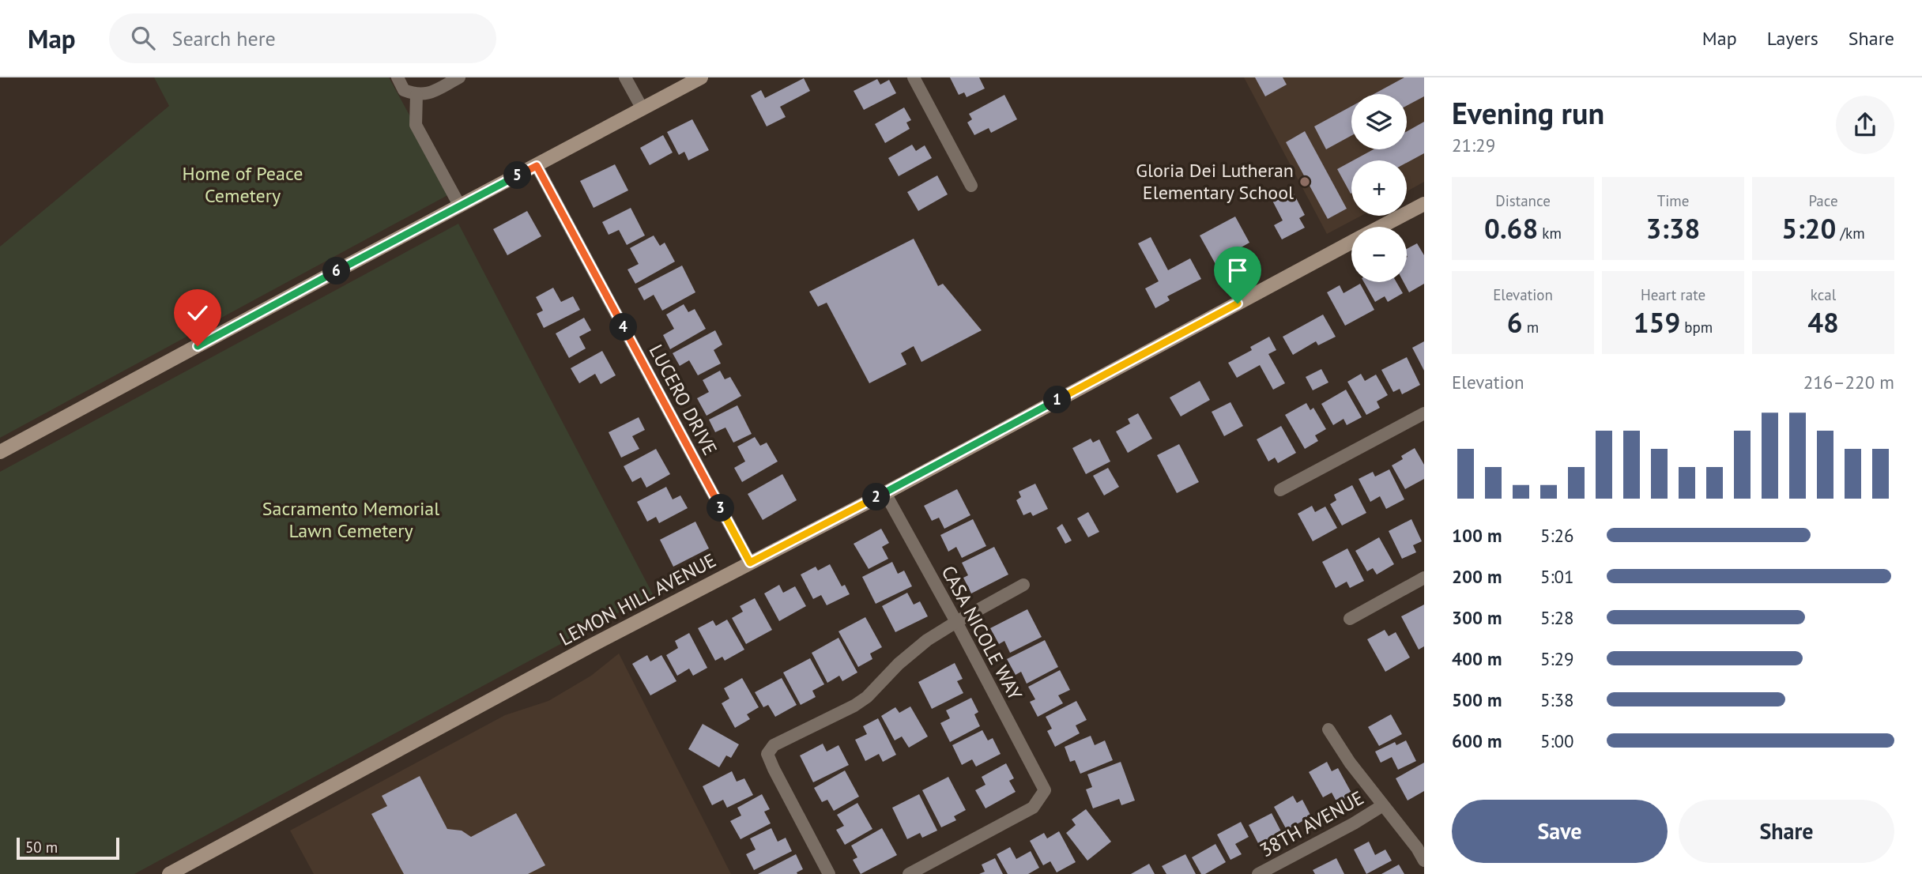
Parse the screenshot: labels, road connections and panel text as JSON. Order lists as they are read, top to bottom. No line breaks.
{"streets":{"street":["LUCERO DRIVE","LEMON HILL AVENUE","CASA NICOLE WAY","38TH AVENUE"]},"crossings":[["LUCERO DRIVE","LEMON HILL AVENUE"],["LEMON HILL AVENUE","CASA NICOLE WAY"]],"parks":["Home of Peace Cemetery","Sacramento Memorial Lawn Cemetery"],"places":["Gloria Dei Lutheran Elementary School"],"scale_bar":"50 m","page":{"header":"Map","search":"Search here","nav":["Map","Layers","Share"],"heading":["Evening run","21:29"],"map_buttons":["+","−"],"pins":["5","6","4","1","2","3"],"stats":[["Distance","0.68 km"],["Time","3:38"],["Pace","5:20 /km"],["Elevation","6 m"],["Heart rate","159 bpm"],["kcal","48"]],"chart":["Elevation","216–220 m"],"list":[{"name":"100 m","note":"5:26"},{"name":"200 m","note":"5:01"},{"name":"300 m","note":"5:28"},{"name":"400 m","note":"5:29"},{"name":"500 m","note":"5:38"},{"name":"600 m","note":"5:00"}],"buttons":["Save","Share"],"scale":"50 m"}}
